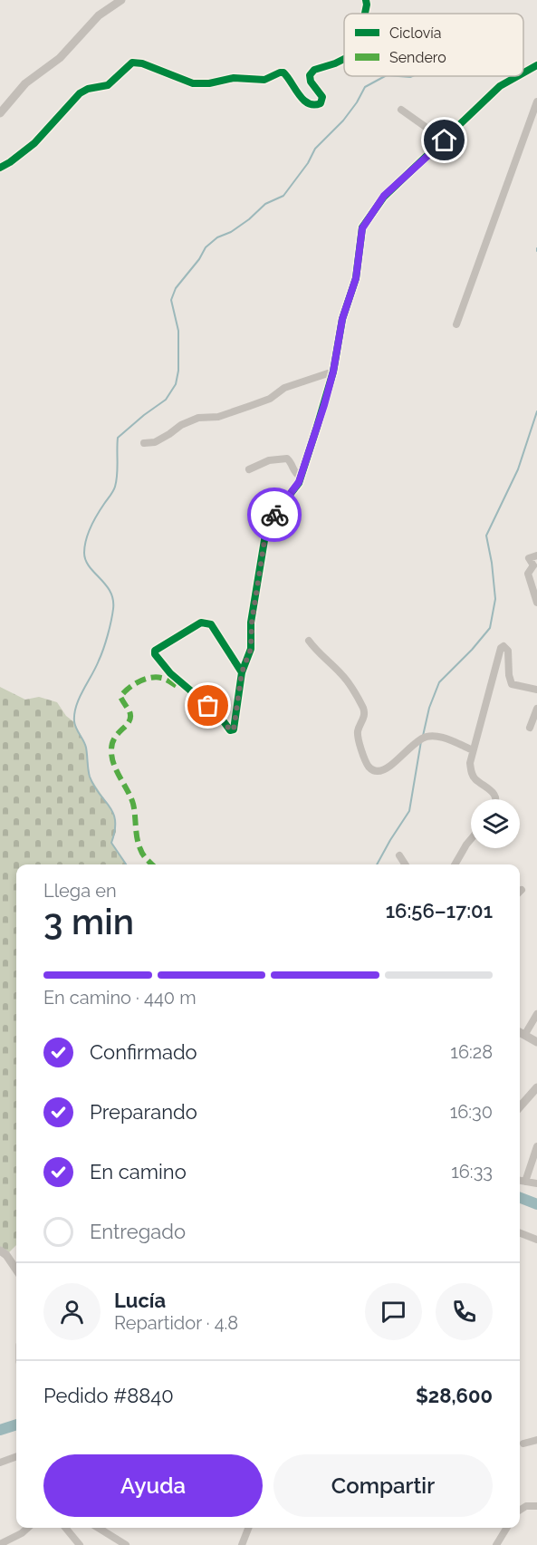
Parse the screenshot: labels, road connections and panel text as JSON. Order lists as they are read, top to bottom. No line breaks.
{"legend":["Ciclovía","Sendero"],"page":{"heading":["3 min","Llega en","16:56–17:01"],"panel":["Lucía","Repartidor · 4.8","Pedido #8840","$28,600"],"bar":"En camino · 440 m","list":[["Confirmado","16:28"],["Preparando","16:30"],["En camino","16:33"],"Entregado"],"buttons":["Ayuda","Compartir"]}}
